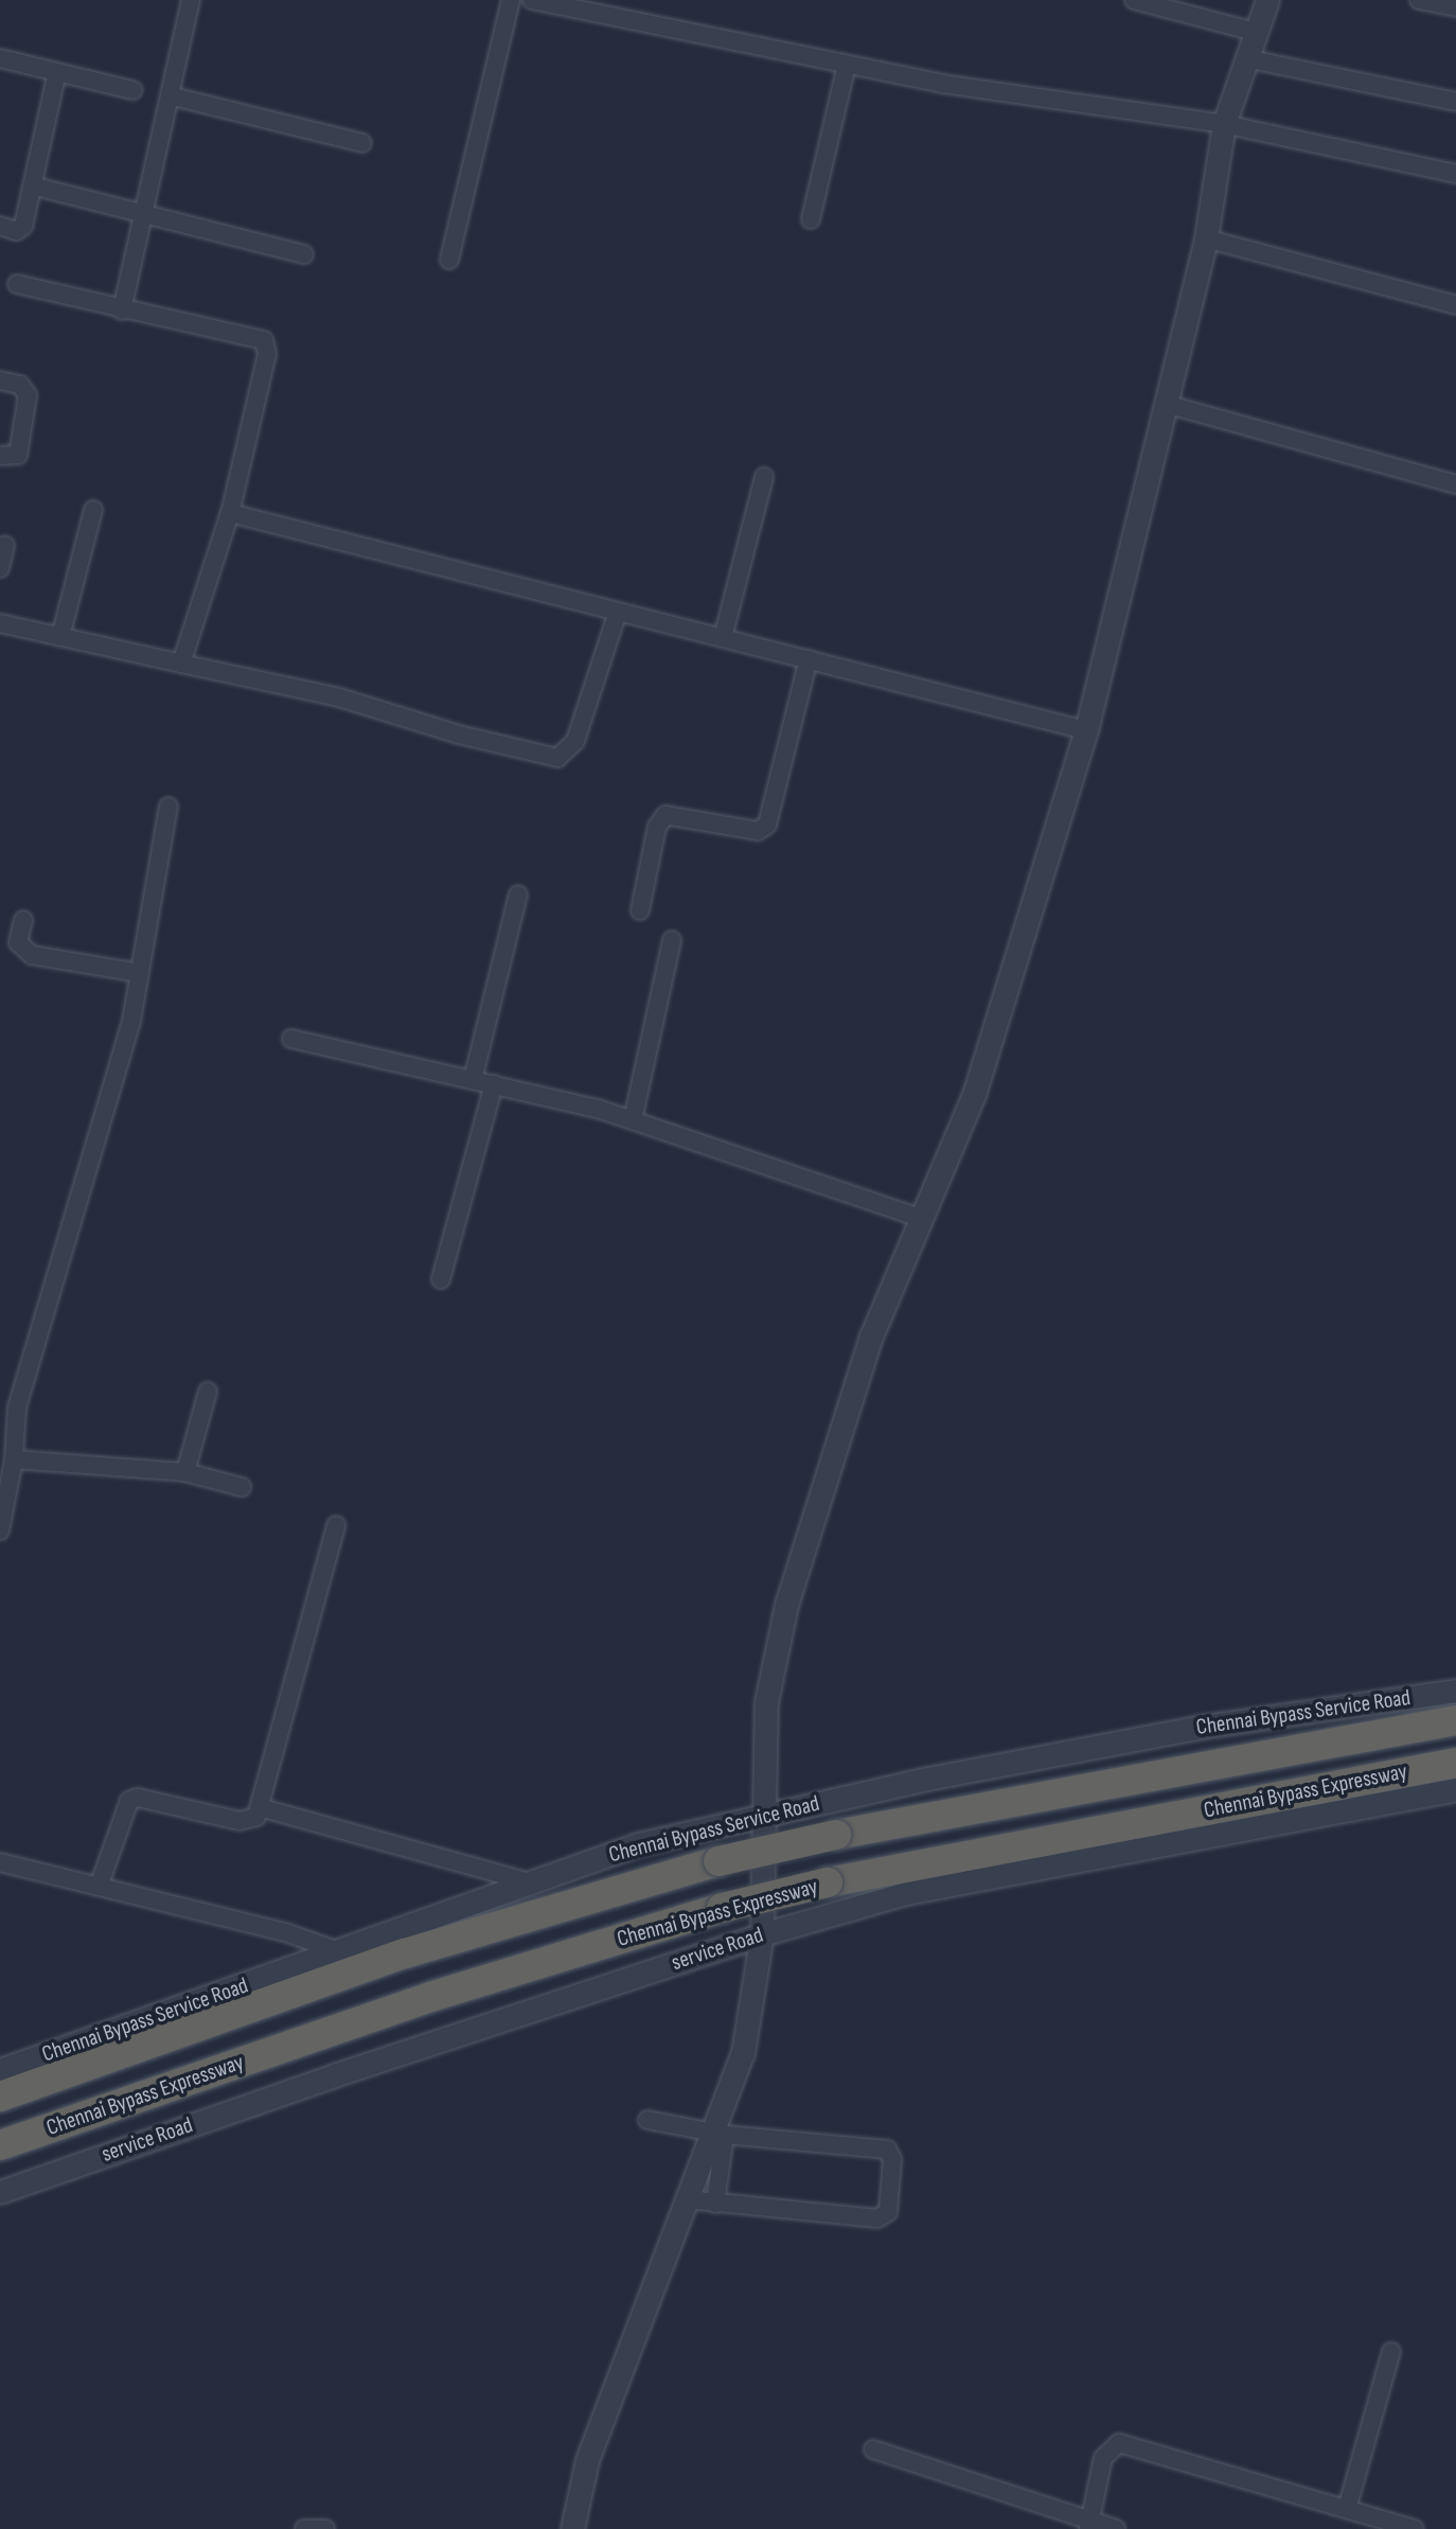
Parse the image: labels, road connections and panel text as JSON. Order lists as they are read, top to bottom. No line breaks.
{"streets":{"highway":["Chennai Bypass Expressway"],"street":["Chennai Bypass Service Road","service Road"]}}
